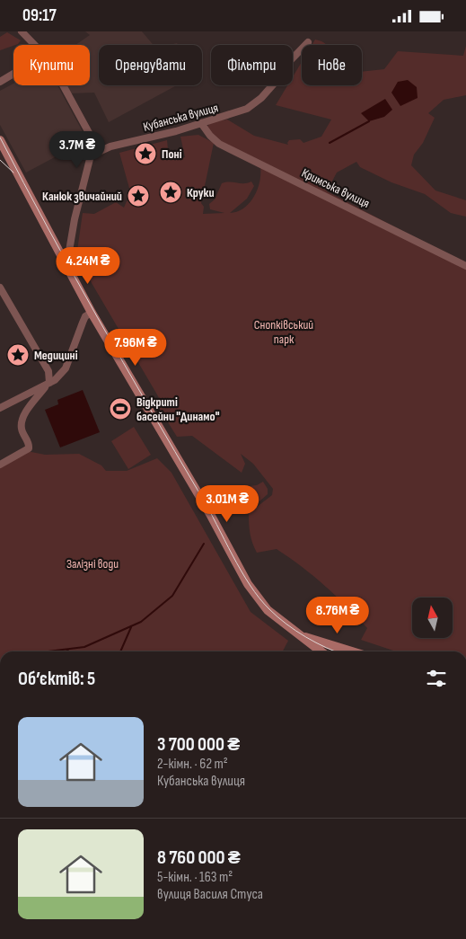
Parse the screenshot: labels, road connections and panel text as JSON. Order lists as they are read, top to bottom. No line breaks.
{"streets":{"street":["Кубанська вулиця","Кримська вулиця"]},"crossings":[["Кубанська вулиця","Кримська вулиця"]],"parks":["Снопківський парк","Залізні води"],"places":{"place":["Поні","Круки","Канюк звичайний","Медицині"],"sports":["Відкриті басейни \"Динамо\""]},"north":"top","page":{"status":"09:17","chip":["Купити","Орендувати","Фільтри","Нове"],"price":["3.7M ₴","4.24M ₴","7.96M ₴","3.01M ₴","8.76M ₴"],"heading":"Об’єктів: 5","list":[{"name":"3 700 000 ₴","note":"2-кімн. · 62 m² · Кубанська вулиця"},{"name":"8 760 000 ₴","note":"5-кімн. · 163 m² · вулиця Василя Стуса"}]}}
